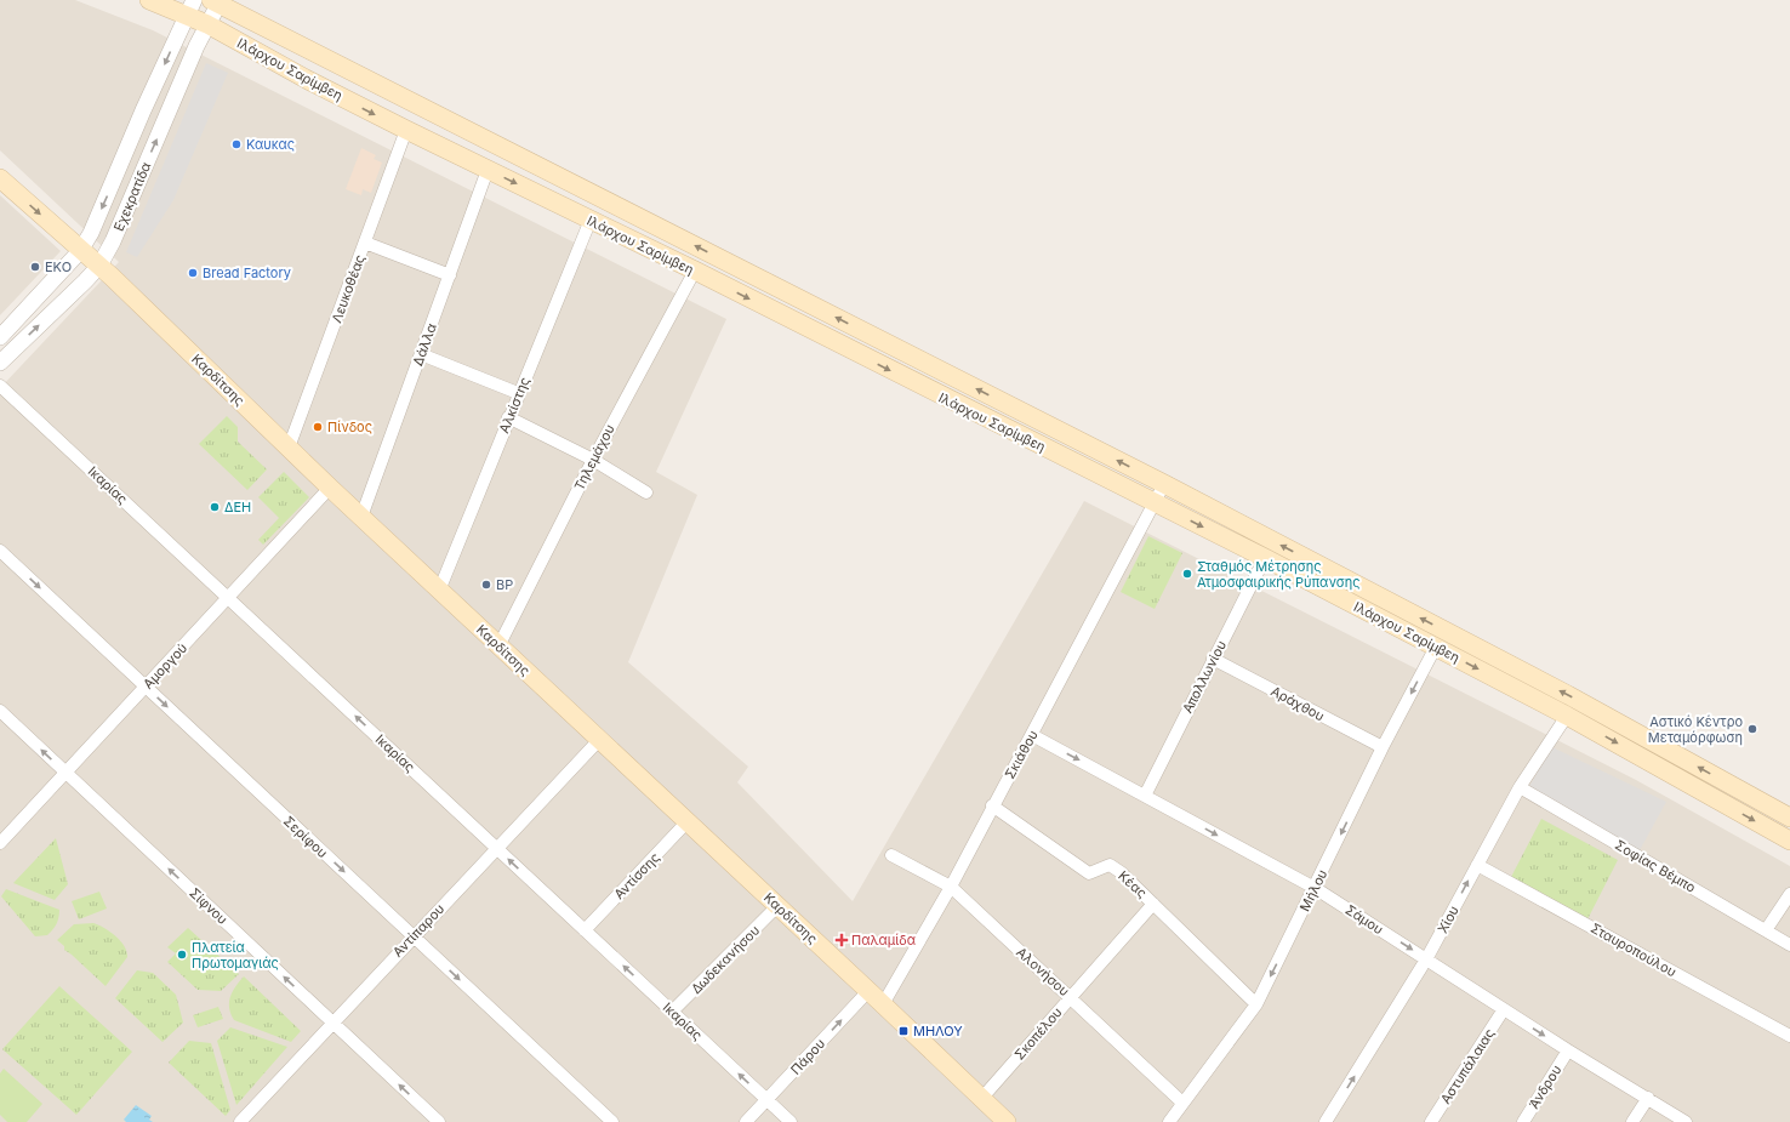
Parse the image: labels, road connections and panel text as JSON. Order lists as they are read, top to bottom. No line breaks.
{"streets":{"main road":["Ιλάρχου Σαρίμβεη","Καρδίτσης"],"street":["Εχεκρατίδα","Λευκοθέας","Δάλλα","Αλκίστης","Τηλεμάχου","Ικαρίας","Αμοργού","Απολλωνίου","Αράχθου","Σκιάθου","Σερίφου","Σοφίας Βέμπο","Αντίσσης","Κέας","Μήλου","Σίφνου","Σάμου","Χίου","Αντίπαρου","Σταυροπούλου","Δωδεκανήσου","Αλονήσου","Σκοπέλου","Πάρου","Αστυπάλαιας","Άνδρου"]},"crossings":[["Ιλάρχου Σαρίμβεη","Εχεκρατίδα"],["Ιλάρχου Σαρίμβεη","Λευκοθέας"],["Ιλάρχου Σαρίμβεη","Δάλλα"],["Ιλάρχου Σαρίμβεη","Αλκίστης"],["Ιλάρχου Σαρίμβεη","Τηλεμάχου"],["Ιλάρχου Σαρίμβεη","Απολλωνίου"],["Ιλάρχου Σαρίμβεη","Σκιάθου"],["Ιλάρχου Σαρίμβεη","Μήλου"],["Ιλάρχου Σαρίμβεη","Χίου"],["Εχεκρατίδα","Καρδίτσης"],["Λευκοθέας","Καρδίτσης"],["Δάλλα","Καρδίτσης"],["Καρδίτσης","Αλκίστης"],["Καρδίτσης","Τηλεμάχου"],["Καρδίτσης","Αμοργού"],["Καρδίτσης","Σκιάθου"],["Καρδίτσης","Αντίσσης"],["Καρδίτσης","Αντίπαρου"],["Καρδίτσης","Δωδεκανήσου"],["Καρδίτσης","Σκοπέλου"],["Καρδίτσης","Πάρου"],["Ικαρίας","Αμοργού"],["Ικαρίας","Αντίσσης"],["Ικαρίας","Αντίπαρου"],["Ικαρίας","Δωδεκανήσου"],["Ικαρίας","Πάρου"],["Αμοργού","Σερίφου"],["Αμοργού","Σίφνου"],["Απολλωνίου","Αράχθου"],["Απολλωνίου","Σάμου"],["Αράχθου","Μήλου"],["Σκιάθου","Κέας"],["Σκιάθου","Σάμου"],["Σκιάθου","Αλονήσου"],["Σερίφου","Αντίπαρου"],["Σοφίας Βέμπο","Χίου"],["Κέας","Μήλου"],["Κέας","Σκοπέλου"],["Μήλου","Σάμου"],["Μήλου","Αλονήσου"],["Σίφνου","Αντίπαρου"],["Σάμου","Χίου"],["Σάμου","Αστυπάλαιας"],["Σάμου","Άνδρου"],["Χίου","Σταυροπούλου"],["Αλονήσου","Σκοπέλου"]],"one_way":["Ικαρίας","Σερίφου","Μήλου","Σίφνου","Σάμου","Χίου","Πάρου"],"places":{"other":["Καυκας","EKO","Bread Factory","Πίνδος","ΔΕΗ","Σταθμός Μέτρησης Ατμοσφαιρικής Ρύπανσης","BP","Αστικό Κέντρο Μεταμόρφωση","Πλατεία Πρωτομαγιάς"],"health":["Παλαμίδα"],"transit":["ΜΗΛΟΥ"]}}
